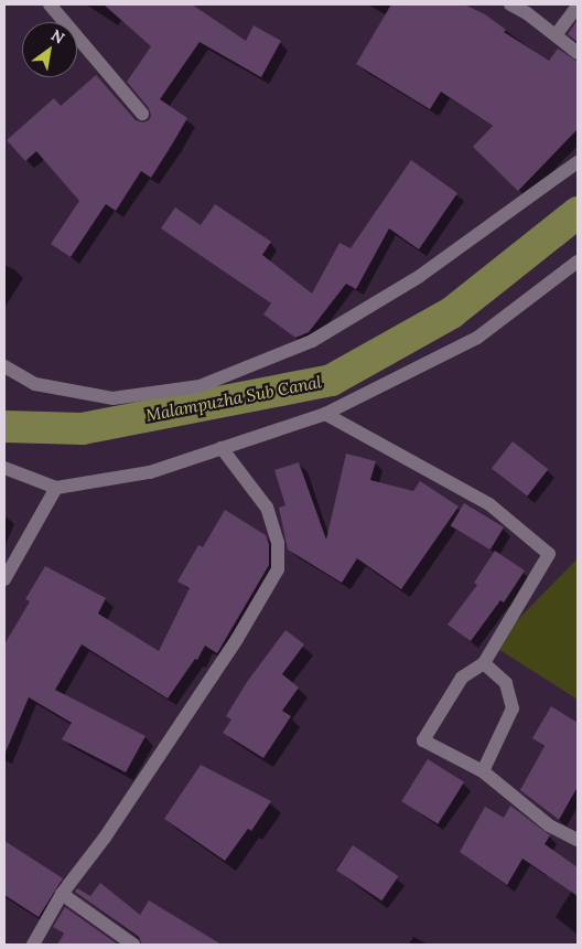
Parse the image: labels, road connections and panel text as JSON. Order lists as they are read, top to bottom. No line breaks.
{"water":["Malampuzha Sub Canal"],"north":"top right"}
